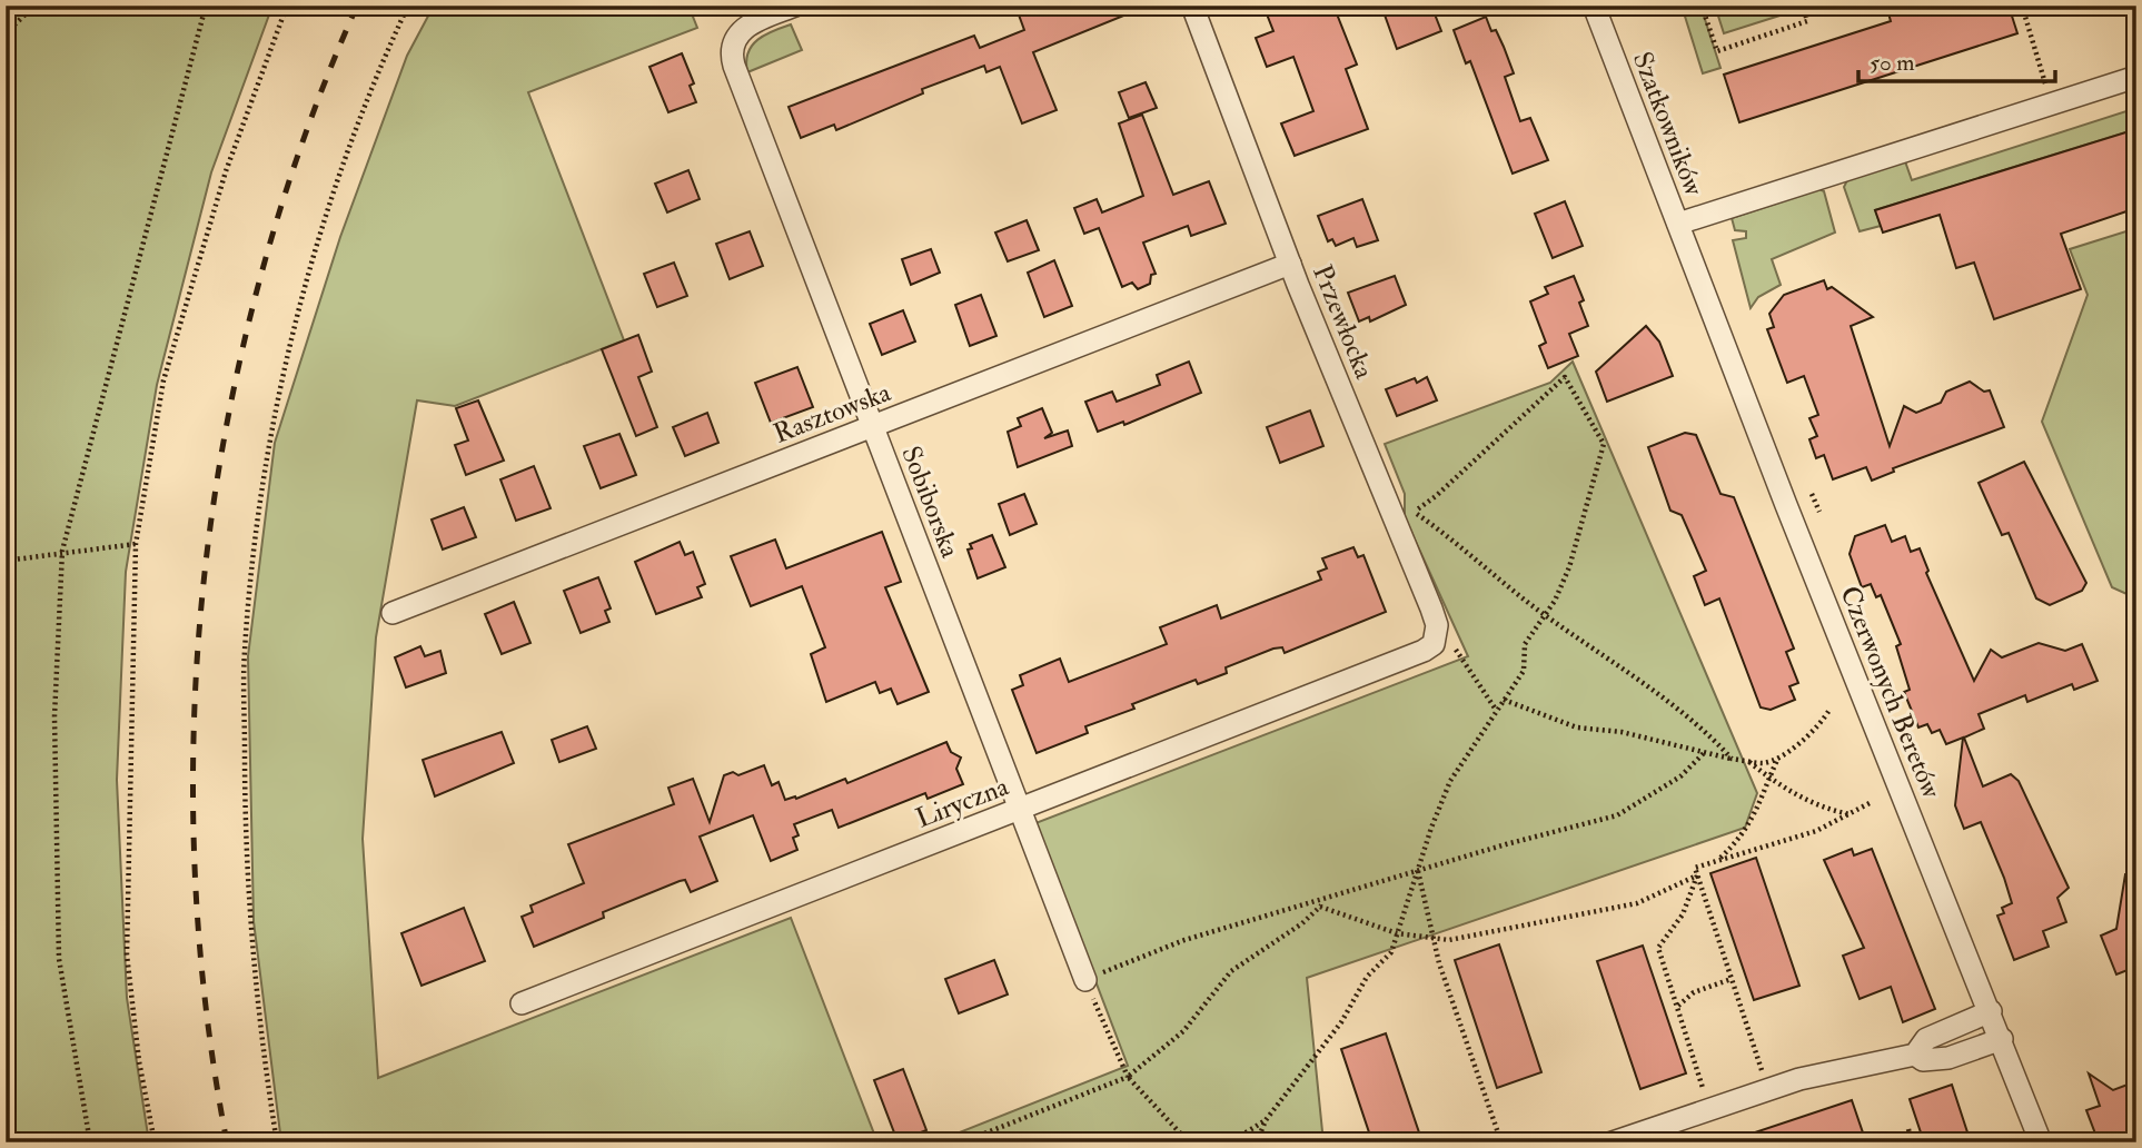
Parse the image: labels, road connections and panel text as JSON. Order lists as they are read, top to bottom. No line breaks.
{"streets":{"street":["Szatkowników","Przewłocka","Rasztowska","Sobiborska","Czerwonych Beretów","Liryczna"]},"crossings":[["Szatkowników","Czerwonych Beretów"],["Przewłocka","Rasztowska"],["Przewłocka","Liryczna"],["Rasztowska","Sobiborska"],["Sobiborska","Liryczna"]],"scale_bar":"50 m"}
